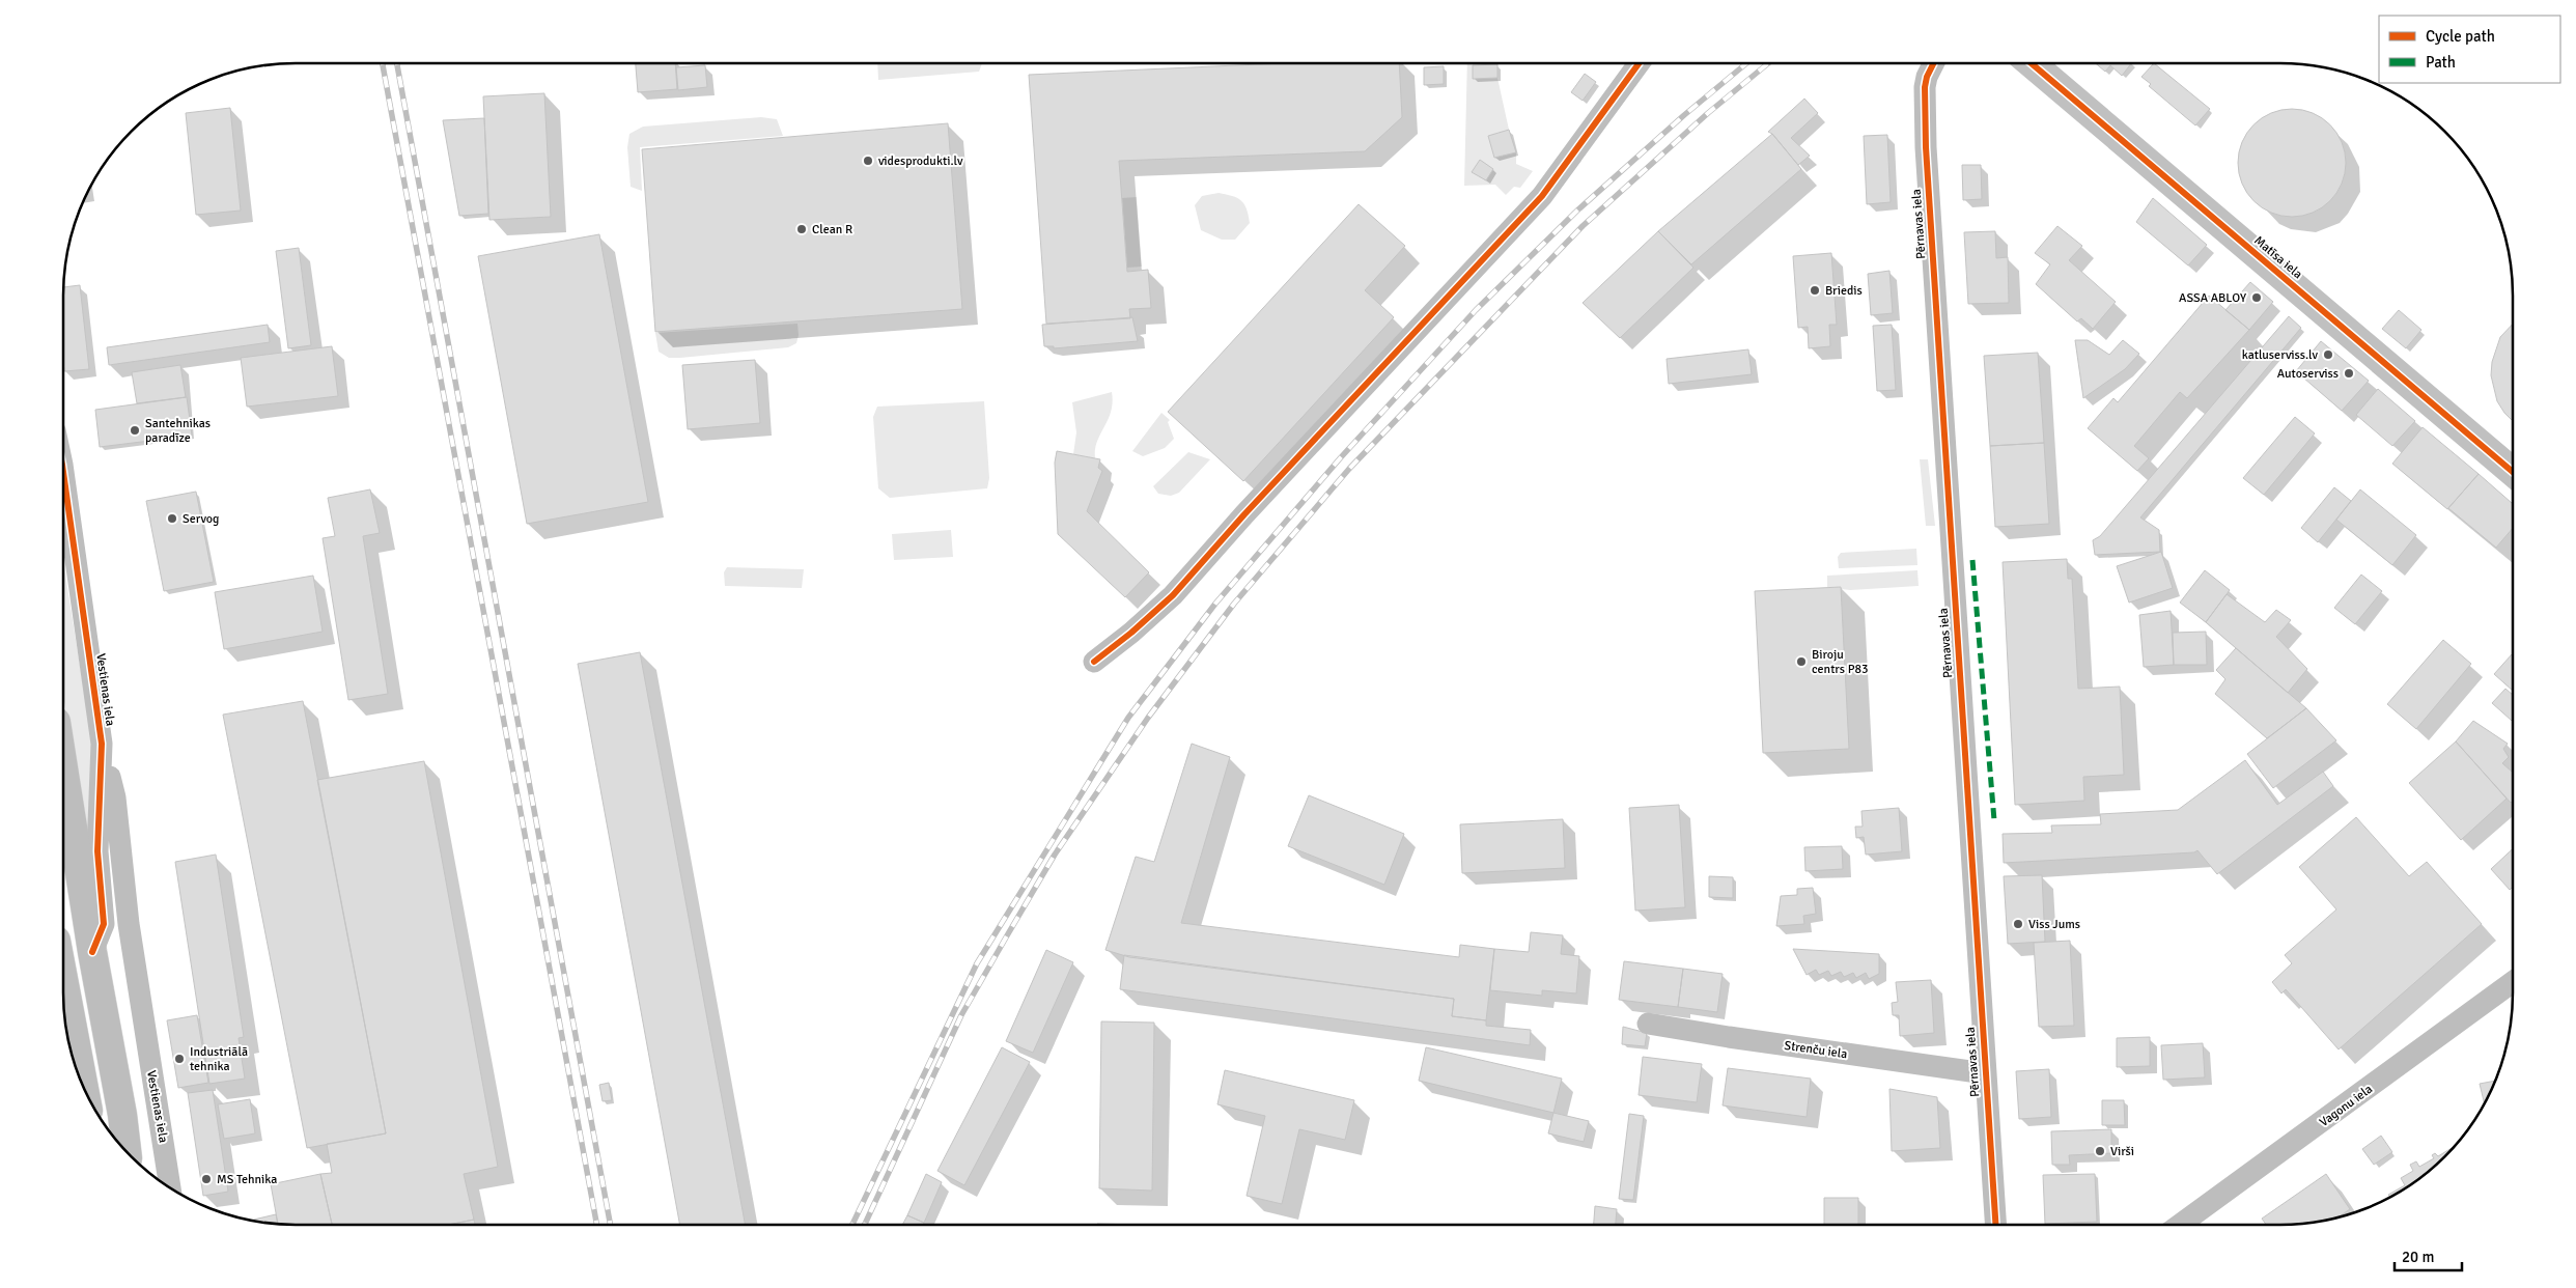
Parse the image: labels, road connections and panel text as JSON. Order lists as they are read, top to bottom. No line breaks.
{"streets":{"street":["Pērnavas iela","Matīsa iela","Vestienas iela","Strenču iela","Vagonu iela"]},"crossings":[["Pērnavas iela","Strenču iela"]],"places":["videsprodukti.lv","Clean R","Briedis","ASSA ABLOY","katluserviss.lv","Autoserviss","Santehnikas paradīze","Servog","Biroju centrs P83","Viss Jums","Industriālā tehnika","Virši","MS Tehnika"],"legend":["Cycle path","Path"],"scale_bar":"20 m"}
